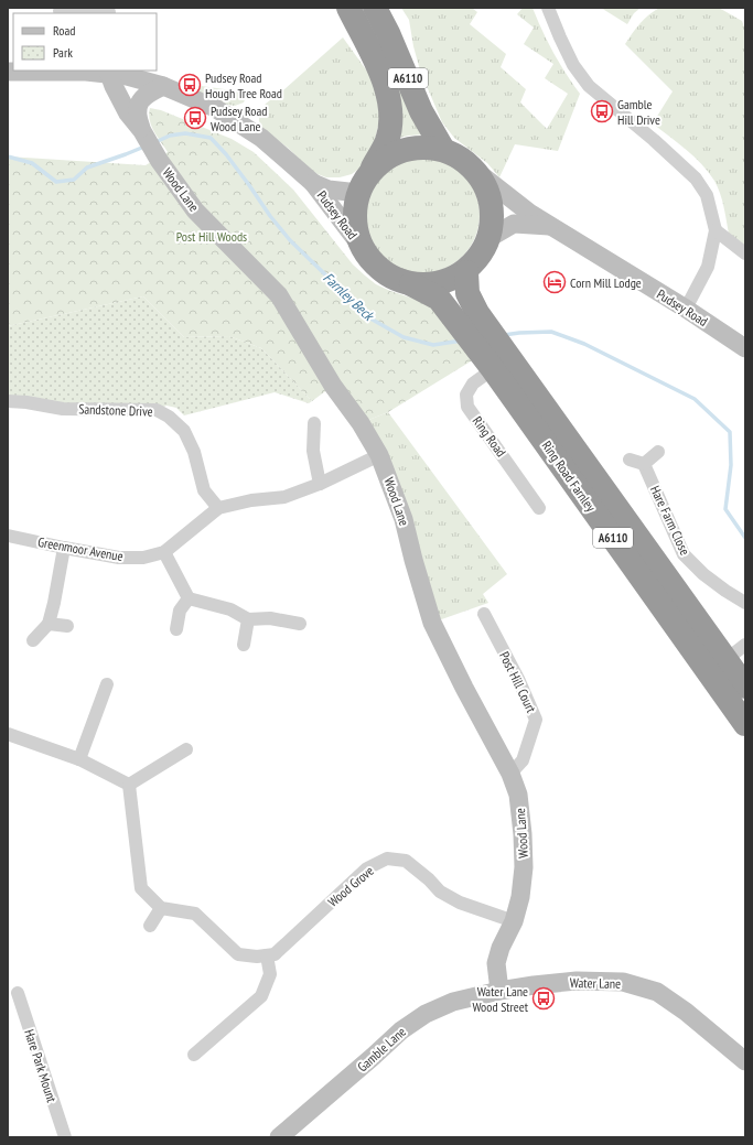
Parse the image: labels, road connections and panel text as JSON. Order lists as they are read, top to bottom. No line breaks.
{"streets":{"highway":["A6110","Ring Road Farnley"],"street":["Wood Lane","Pudsey Road","Sandstone Drive","Ring Road","Hare Farm Close","Greenmoor Avenue","Post Hill Court","Wood Grove","Water Lane","Gamble Lane","Hare Park Mount"]},"crossings":[["A6110","Pudsey Road"],["A6110","Ring Road Farnley"],["Wood Lane","Pudsey Road"],["Wood Lane","Greenmoor Avenue"],["Wood Lane","Post Hill Court"],["Wood Lane","Wood Grove"],["Wood Lane","Water Lane"],["Wood Lane","Gamble Lane"],["Pudsey Road","Ring Road Farnley"],["Sandstone Drive","Greenmoor Avenue"],["Ring Road","Ring Road Farnley"],["Water Lane","Gamble Lane"]],"water":["Farnley Beck"],"parks":["Post Hill Woods"],"places":{"bus stop":["Pudsey Road Hough Tree Road","Gamble Hill Drive","Pudsey Road Wood Lane","Water Lane Wood Street"],"hotel":["Corn Mill Lodge"]},"legend":["Road","Park"]}
